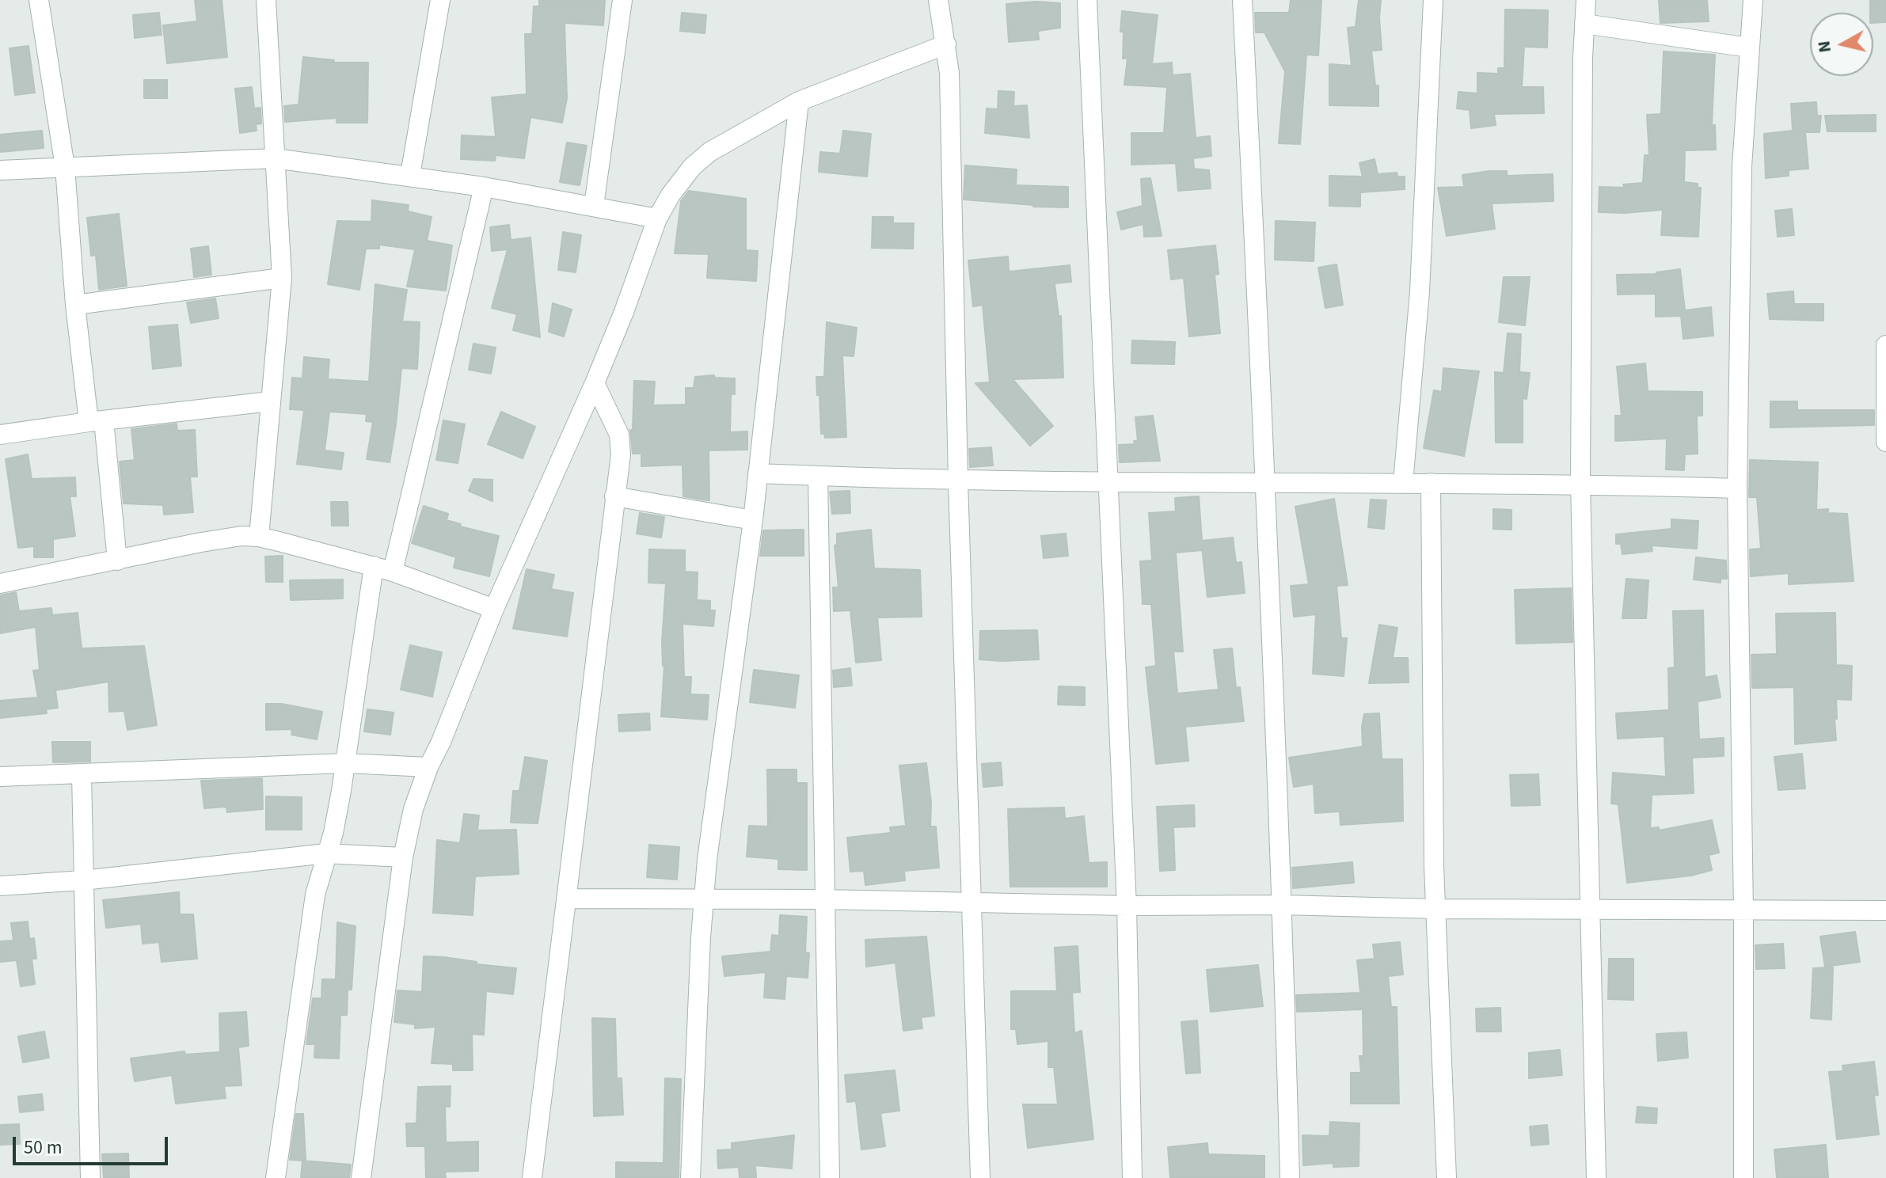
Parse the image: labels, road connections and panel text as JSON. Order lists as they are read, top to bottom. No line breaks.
{"scale_bar":"50 m","north":"left"}
